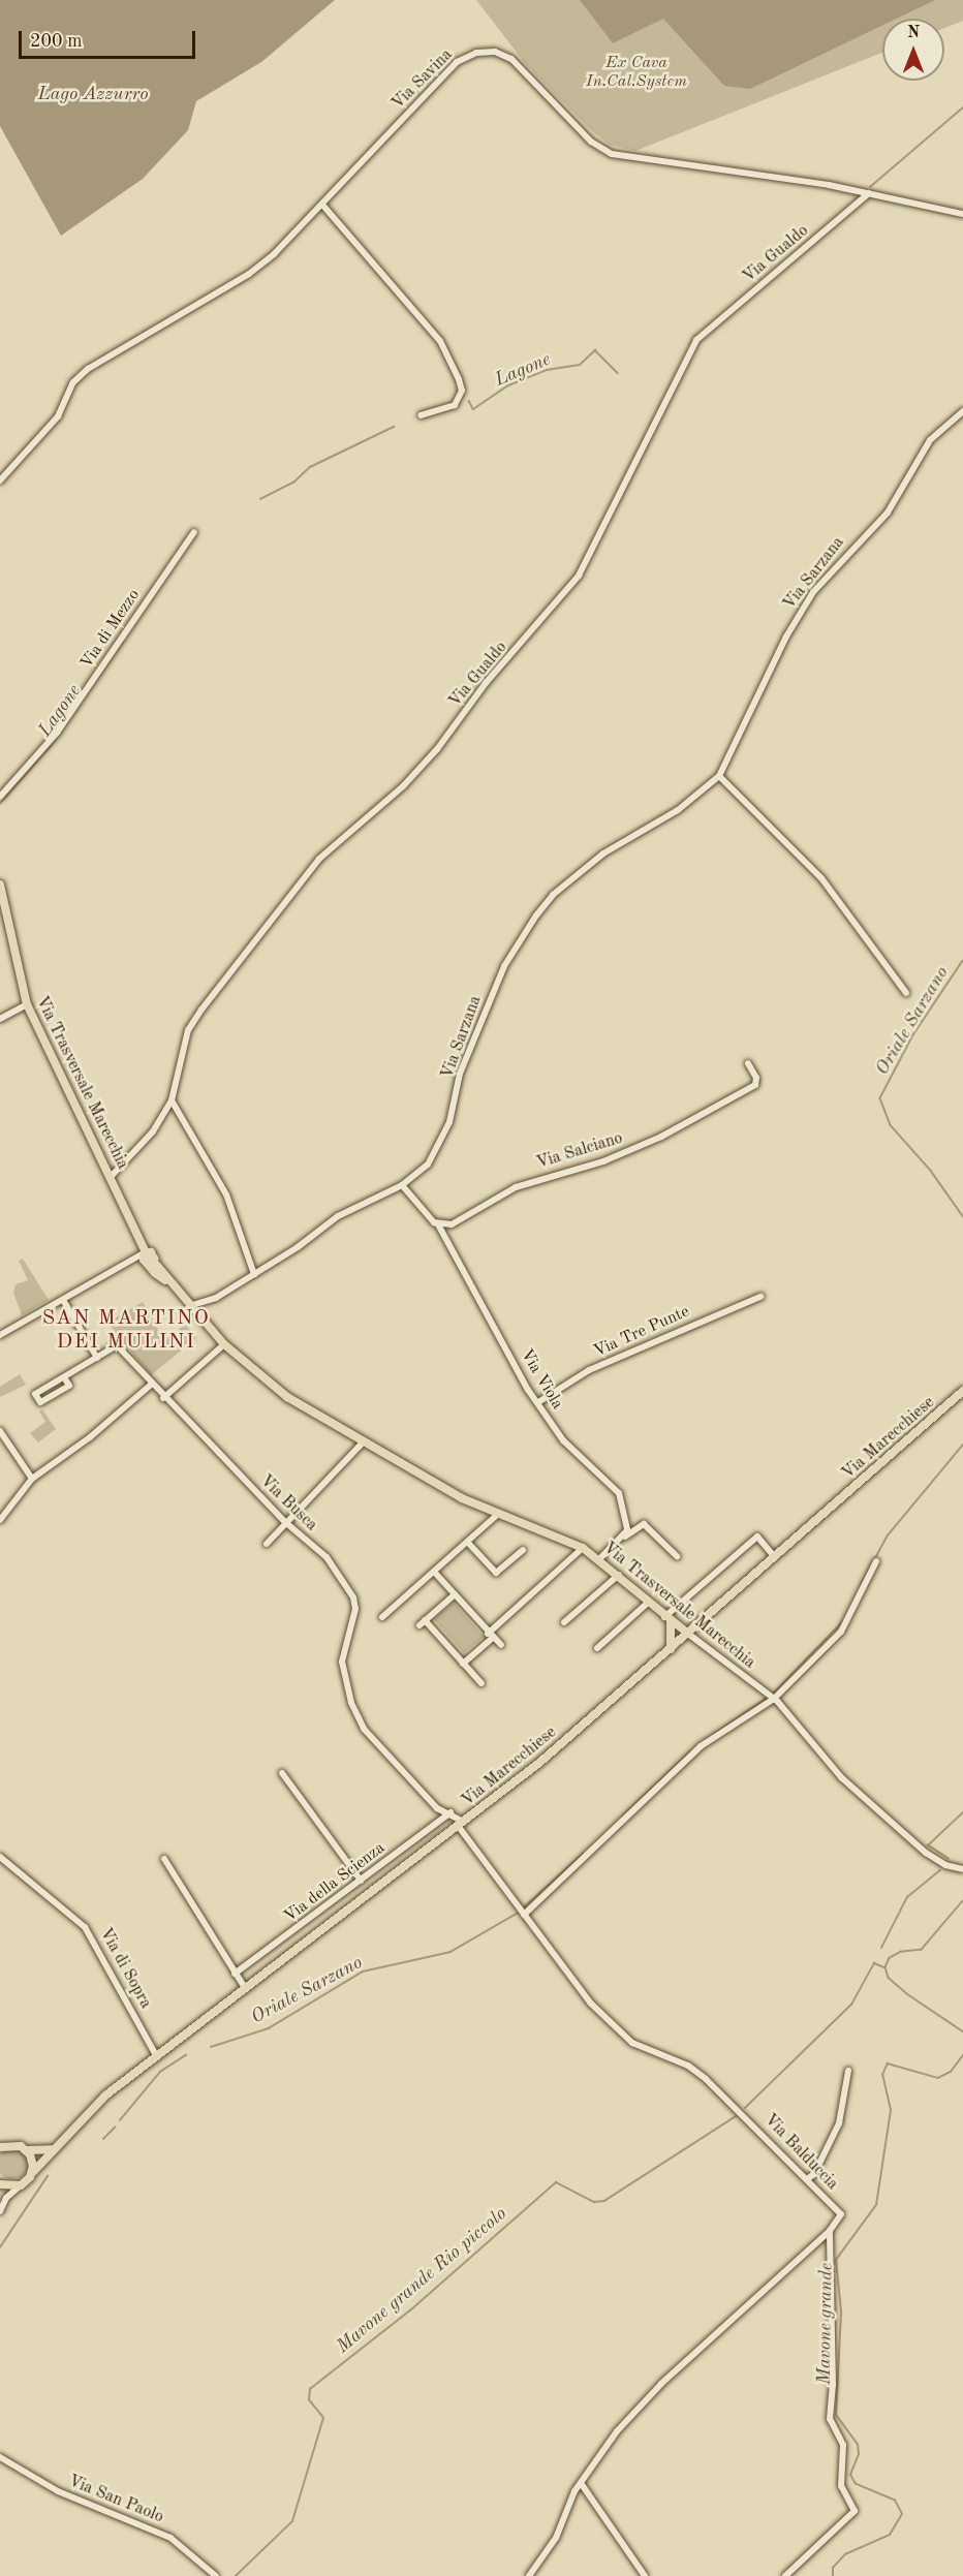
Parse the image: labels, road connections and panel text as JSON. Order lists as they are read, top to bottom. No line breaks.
{"streets":{"main road":["Via Trasversale Marecchia","Via Marecchiese"],"street":["Via Savina","Via Gualdo","Via Sarzana","Via di Mezzo","Via Salciano","Via Tre Punte","Via Viola","Via Busca","Via della Scienza","Via di Sopra","Via Balduccia","Via San Paolo"]},"crossings":[["Via Savina","Via Gualdo"],["Via Gualdo","Via Trasversale Marecchia"],["Via Sarzana","Via Trasversale Marecchia"],["Via Trasversale Marecchia","Via Marecchiese"],["Via Salciano","Via Viola"],["Via Tre Punte","Via Viola"],["Via Marecchiese","Via Busca"],["Via Marecchiese","Via di Sopra"],["Via Marecchiese","Via Balduccia"],["Via Busca","Via della Scienza"],["Via Busca","Via Balduccia"]],"districts":["SAN MARTINO DEI MULINI"],"water":["Lago Azzurro","Lagone","Oriale Sarzano","Mavone grande Rio piccolo","Mavone grande"],"parks":["Ex Cava In.Cal.System"],"scale_bar":"200 m","north":"top"}
